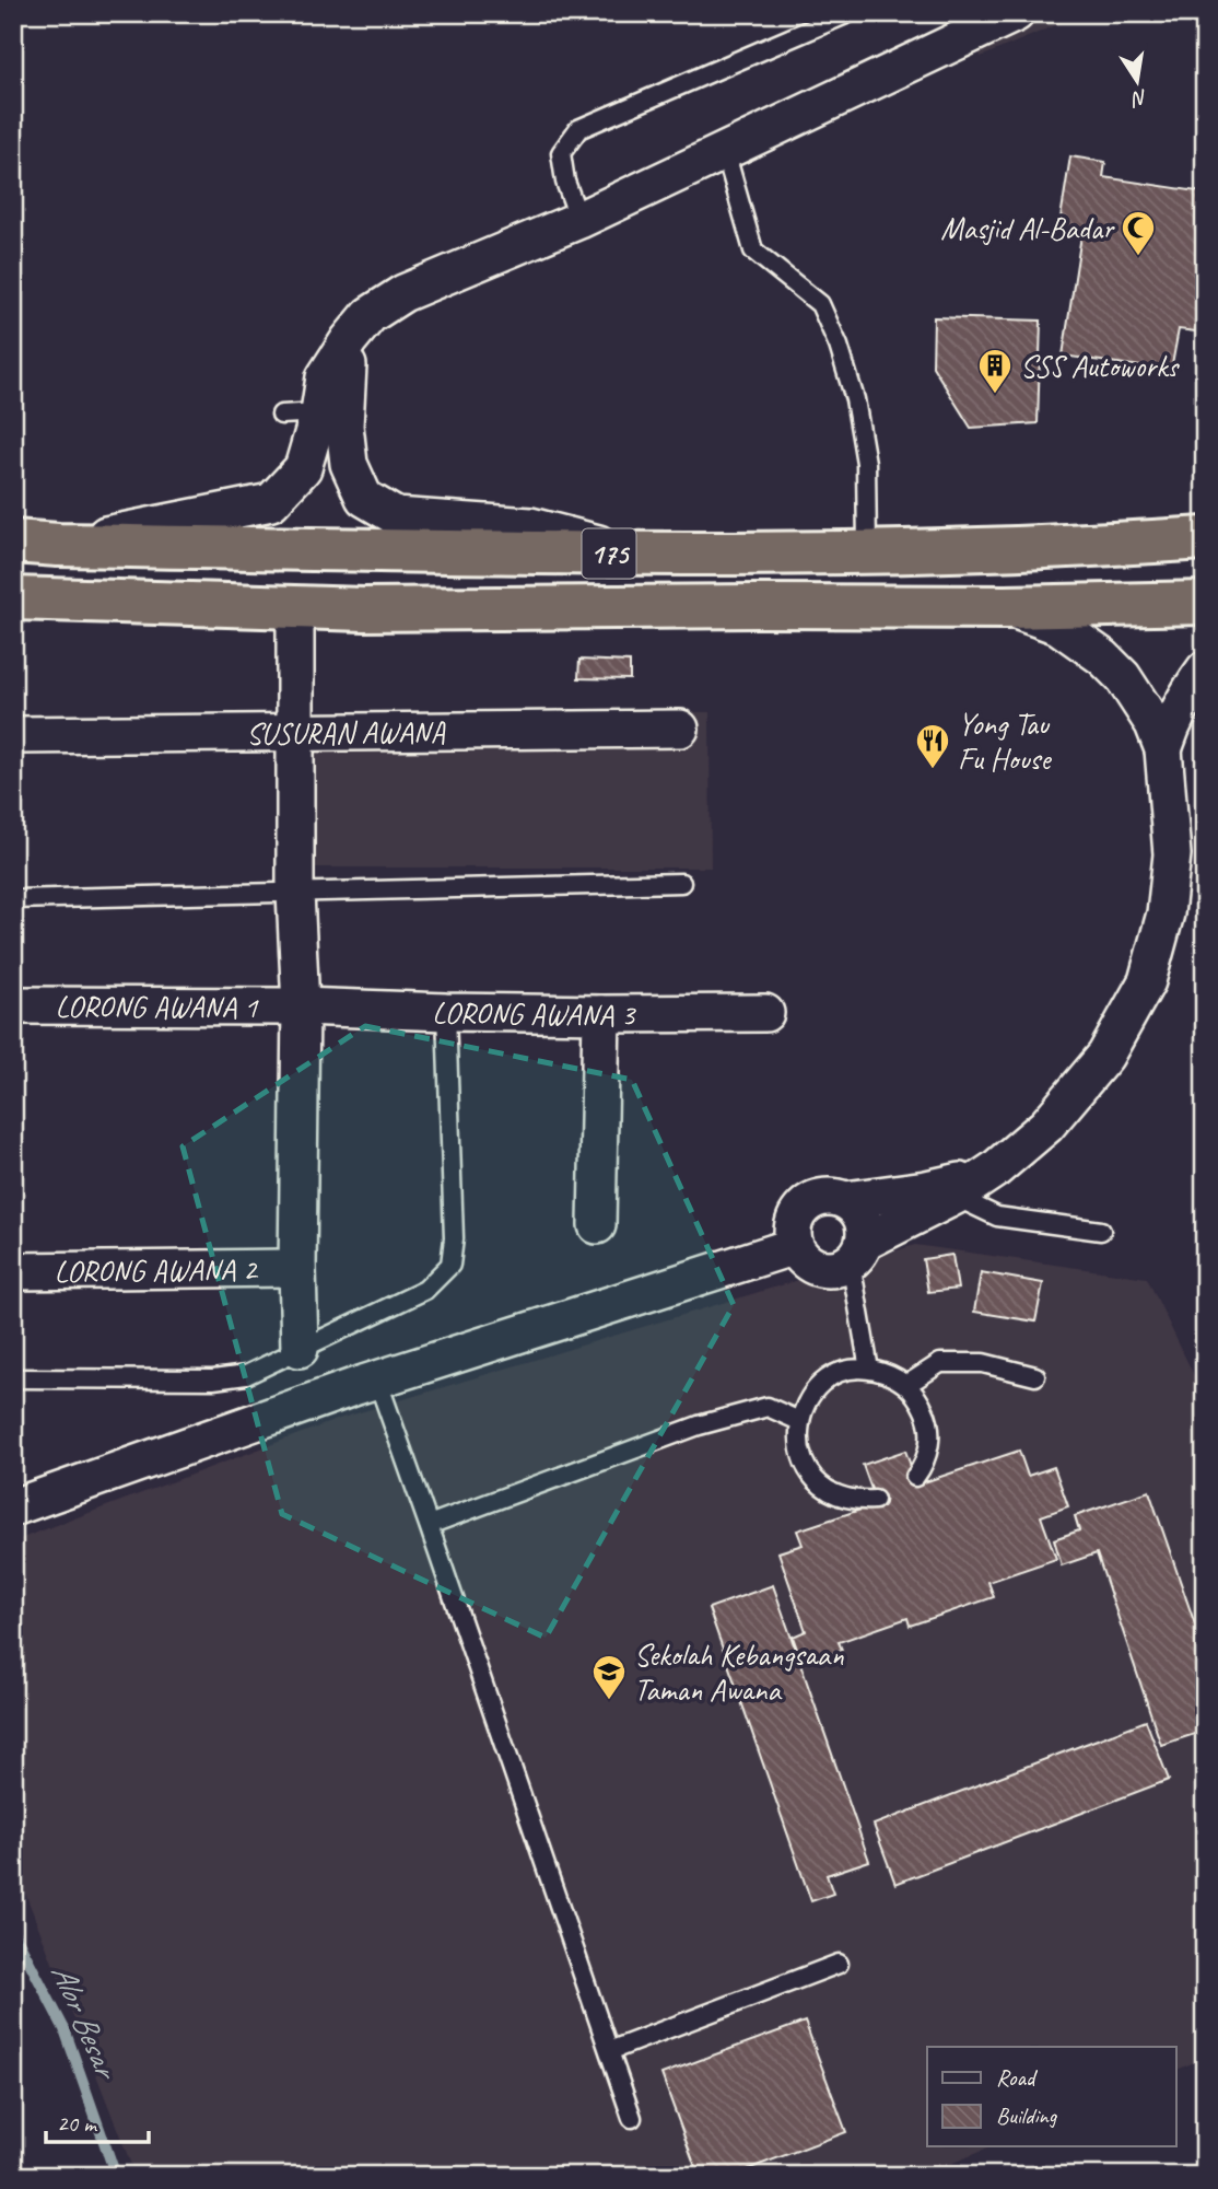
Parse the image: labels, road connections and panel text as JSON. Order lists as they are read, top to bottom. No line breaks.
{"streets":{"highway":["175"],"street":["SUSURAN AWANA","LORONG AWANA 1","LORONG AWANA 3","LORONG AWANA 2"]},"crossings":[["LORONG AWANA 1","LORONG AWANA 3"]],"water":["Alor Besar"],"places":{"mosque":["Masjid Al-Badar"],"building":["SSS Autoworks"],"restaurant":["Yong Tau Fu House"],"school or university":["Sekolah Kebangsaan Taman Awana"]},"legend":["Road","Building"],"scale_bar":"20 m","north":"bottom"}
